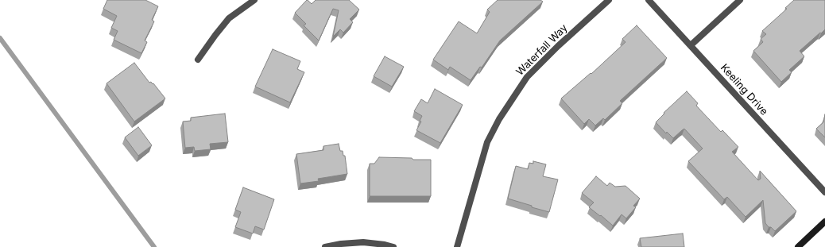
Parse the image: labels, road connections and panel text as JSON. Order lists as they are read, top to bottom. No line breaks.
{"streets":{"street":["Waterfall Way","Keeling Drive"]}}
